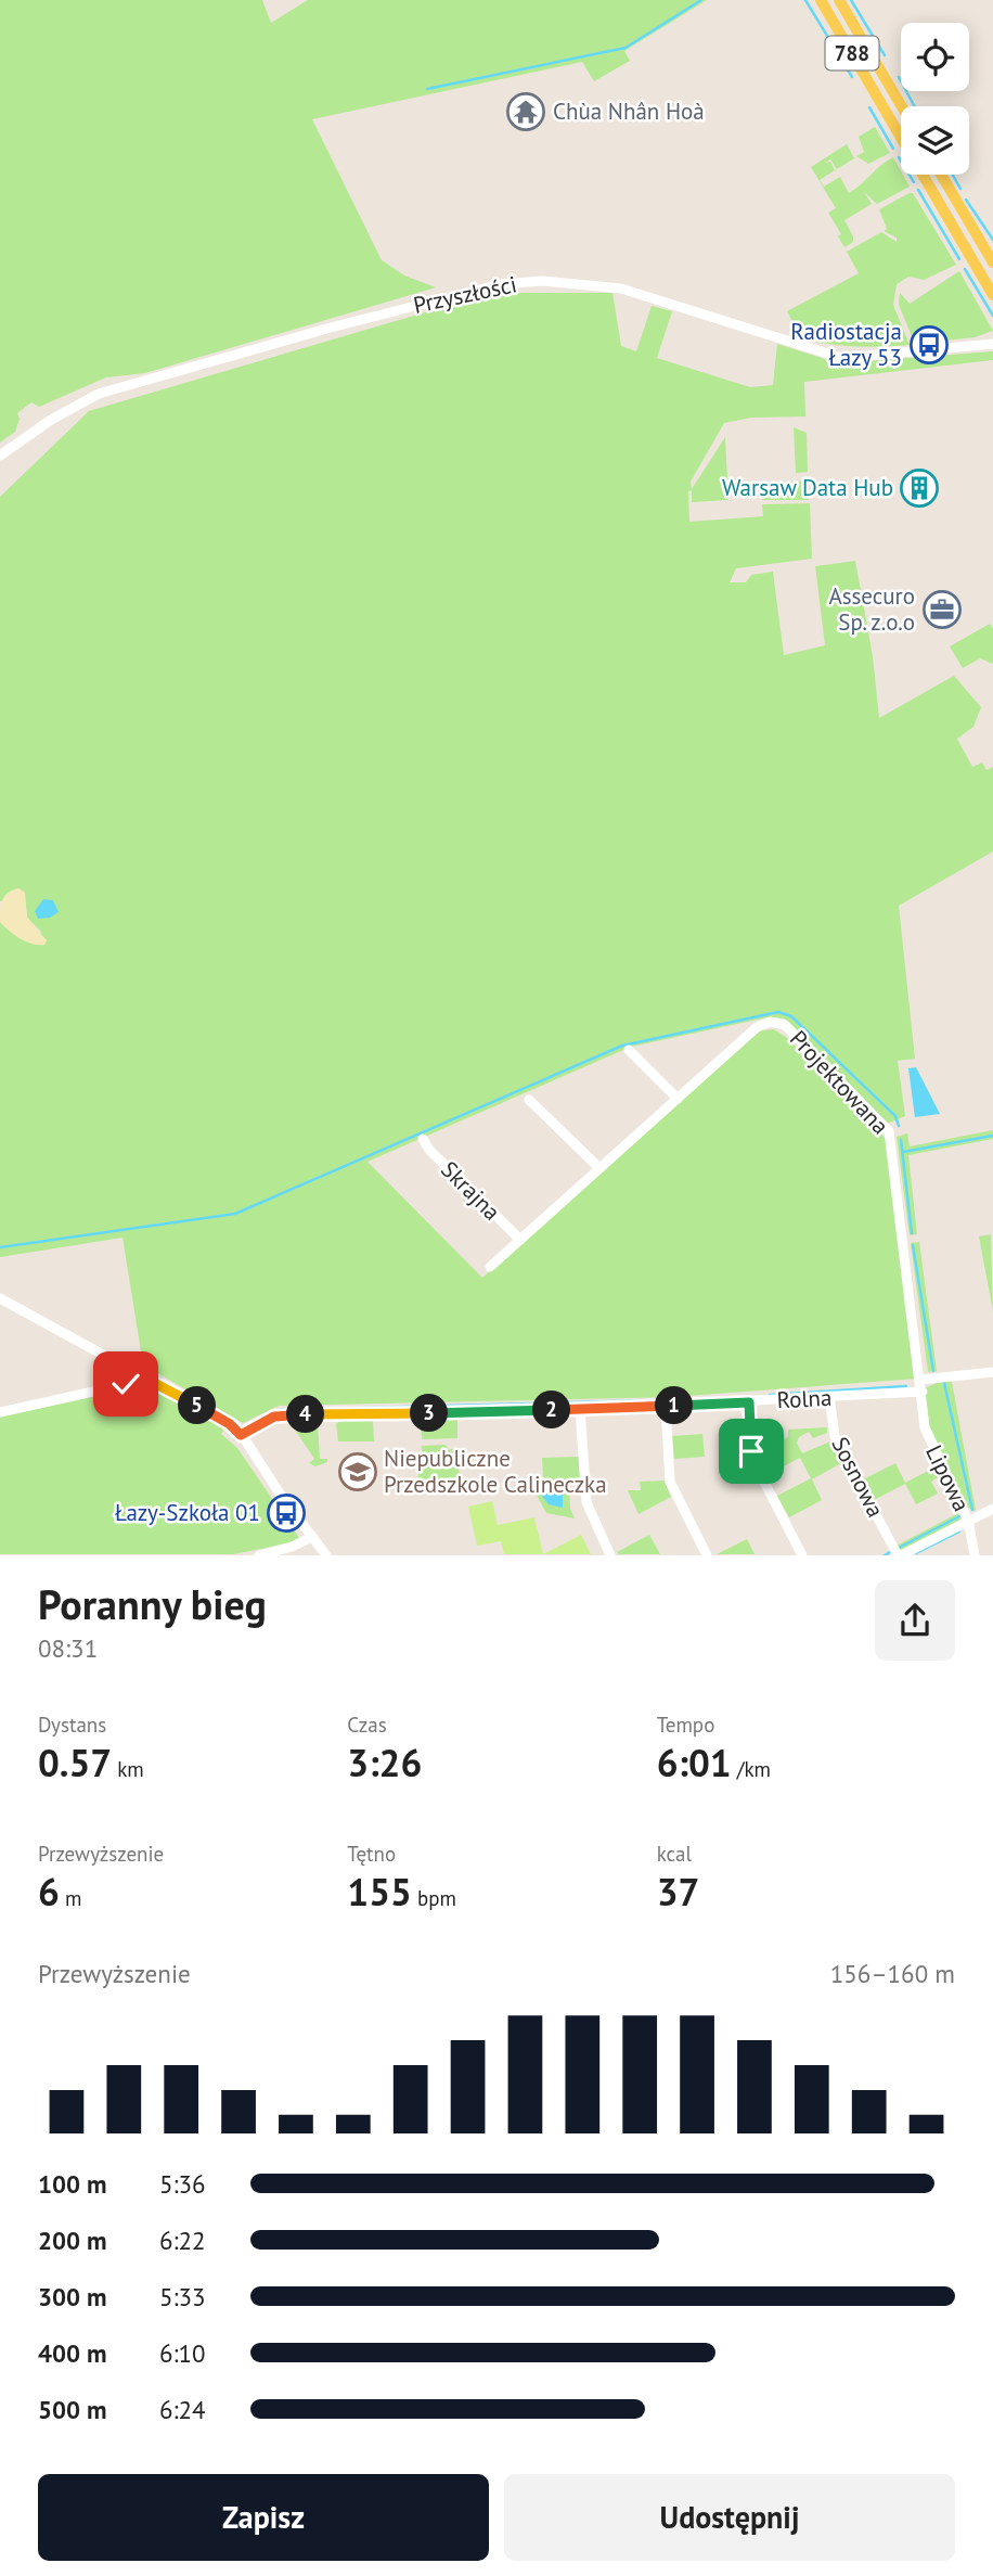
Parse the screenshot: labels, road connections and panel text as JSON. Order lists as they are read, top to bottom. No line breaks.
{"streets":{"main road":["788"],"street":["Przyszłości","Projektowana","Skrajna","Rolna","Sosnowa","Lipowa"]},"crossings":[["Projektowana","Skrajna"],["Projektowana","Rolna"],["Projektowana","Lipowa"],["Rolna","Sosnowa"],["Rolna","Lipowa"]],"places":{"temple":["Chùa Nhân Hoà"],"bus stop":["Radiostacja Łazy 53","Łazy-Szkoła 01"],"building":["Warsaw Data Hub"],"office":["Assecuro Sp. z.o.o"],"school or university":["Niepubliczne Przedszkole Calineczka"]},"page":{"pins":["1","5","2","3","4"],"heading":["Poranny bieg","08:31"],"stats":[["Dystans","0.57 km"],["Czas","3:26"],["Tempo","6:01 /km"],["Przewyższenie","6 m"],["Tętno","155 bpm"],["kcal","37"]],"chart":["Przewyższenie","156–160 m"],"list":[{"name":"100 m","note":"5:36"},{"name":"200 m","note":"6:22"},{"name":"300 m","note":"5:33"},{"name":"400 m","note":"6:10"},{"name":"500 m","note":"6:24"}],"buttons":["Zapisz","Udostępnij"]}}
